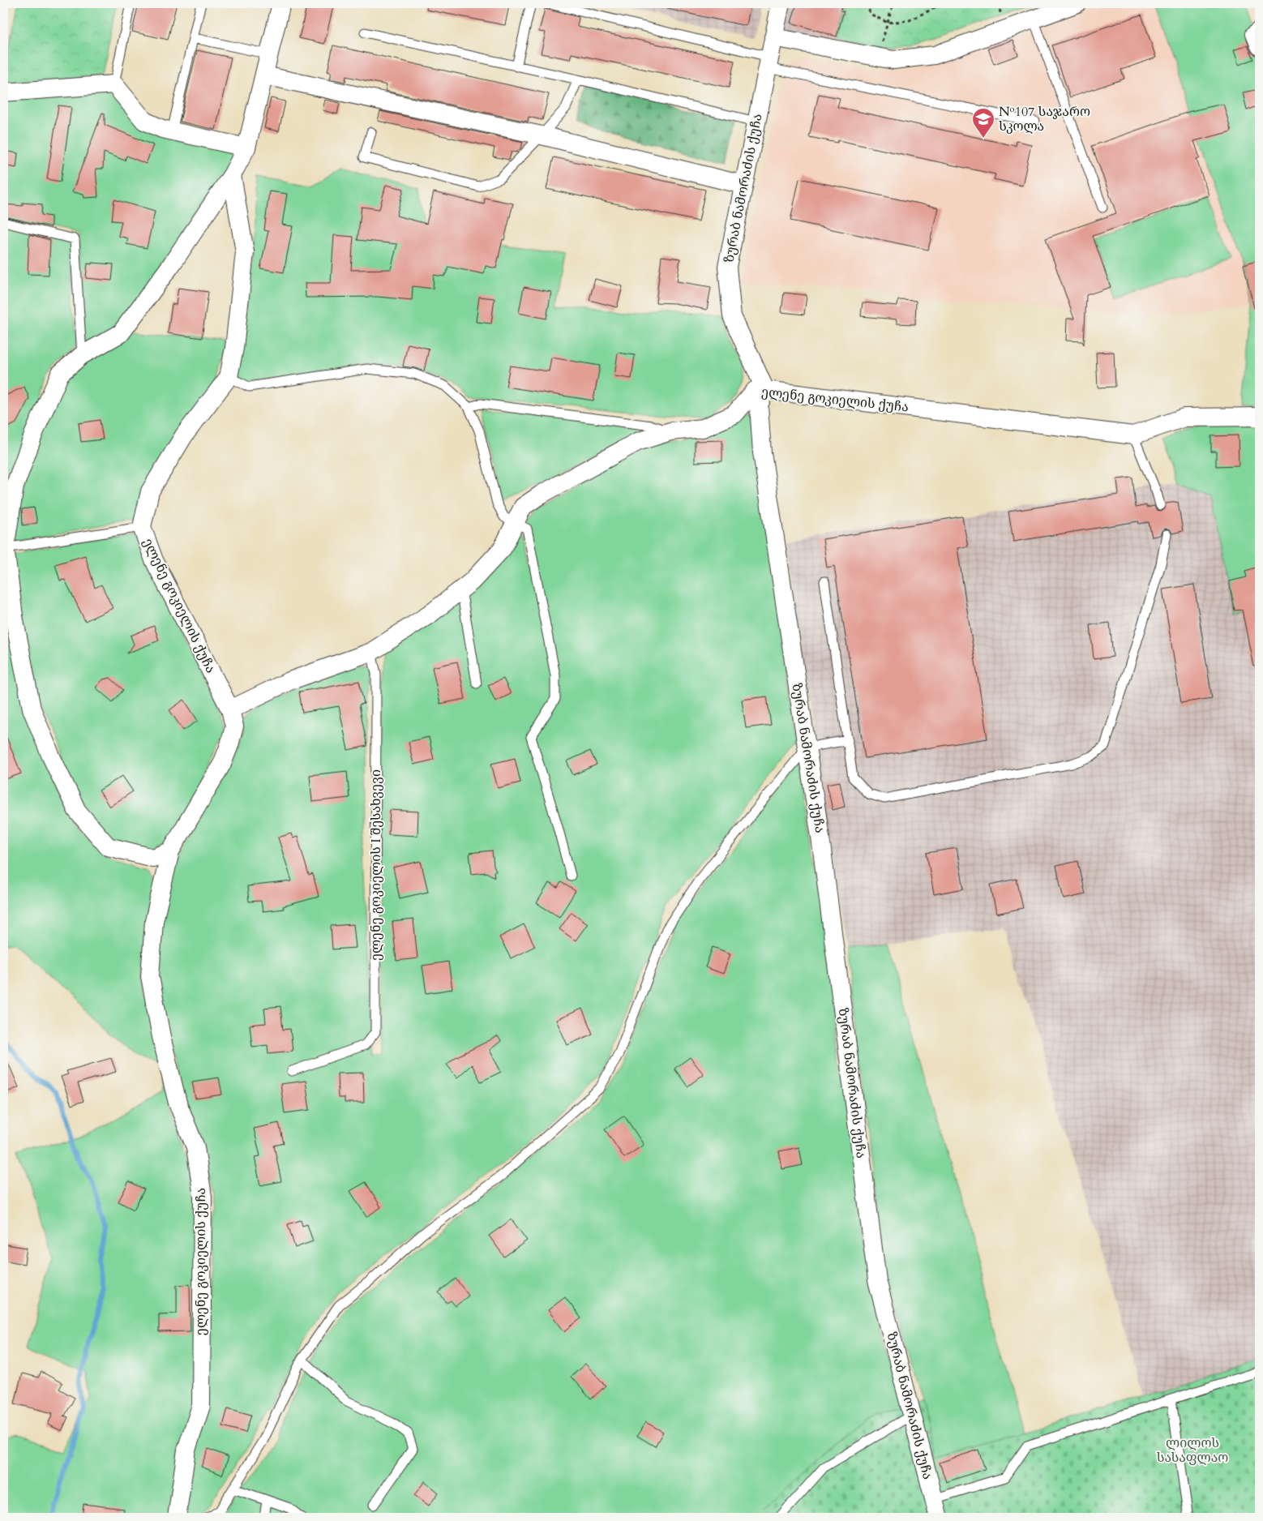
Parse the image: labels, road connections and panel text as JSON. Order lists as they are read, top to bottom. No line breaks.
{"streets":{"street":["ზურაბ ნამორაძის ქუჩა","ელენე გოკიელის ქუჩა"],"lane":["ელენე გოკიელის I შესახვევი"]},"crossings":[["ზურაბ ნამორაძის ქუჩა","ელენე გოკიელის ქუჩა"]],"parks":["ლილოს სასაფლაო"],"places":{"school or university":["№107 საჯარო სკოლა"]}}
